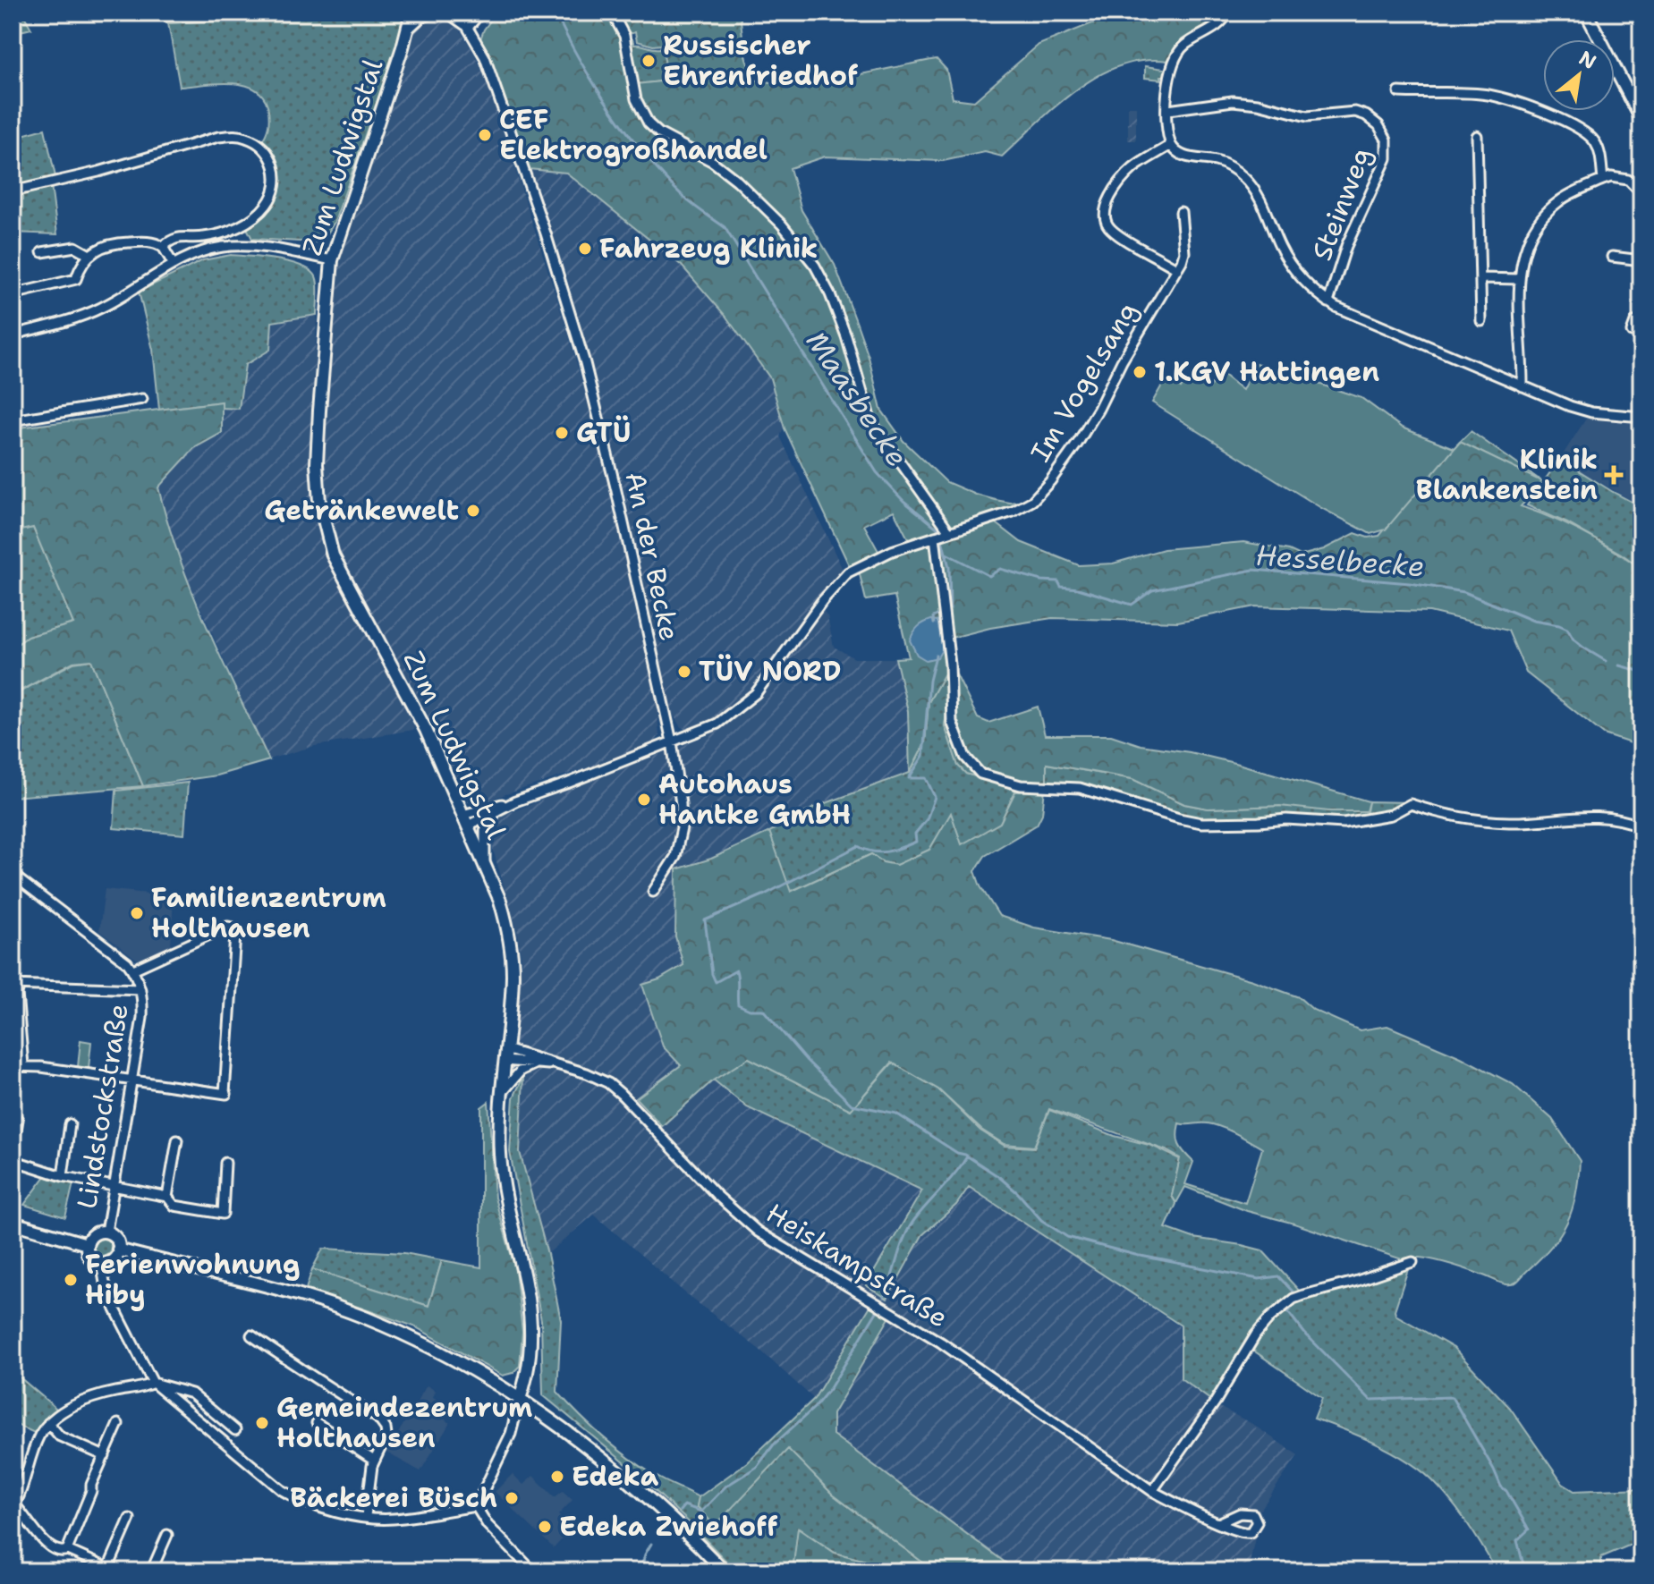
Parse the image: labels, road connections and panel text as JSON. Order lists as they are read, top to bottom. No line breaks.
{"streets":{"street":["Zum Ludwigstal","Steinweg","Im Vogelsang","An der Becke","Lindstockstraße","Heiskampstraße"]},"crossings":[["Zum Ludwigstal","Im Vogelsang"],["Zum Ludwigstal","Heiskampstraße"],["Im Vogelsang","An der Becke"]],"water":["Maasbecke","Hesselbecke"],"places":{"other":["Russischer Ehrenfriedhof","CEF Elektrogroßhandel","Fahrzeug Klinik","1.KGV Hattingen","GTÜ","Getränkewelt","TÜV NORD","Autohaus Hantke GmbH","Familienzentrum Holthausen","Ferienwohnung Hiby","Gemeindezentrum Holthausen","Edeka","Bäckerei Büsch","Edeka Zwiehoff"],"health":["Klinik Blankenstein"]},"north":"top right"}
